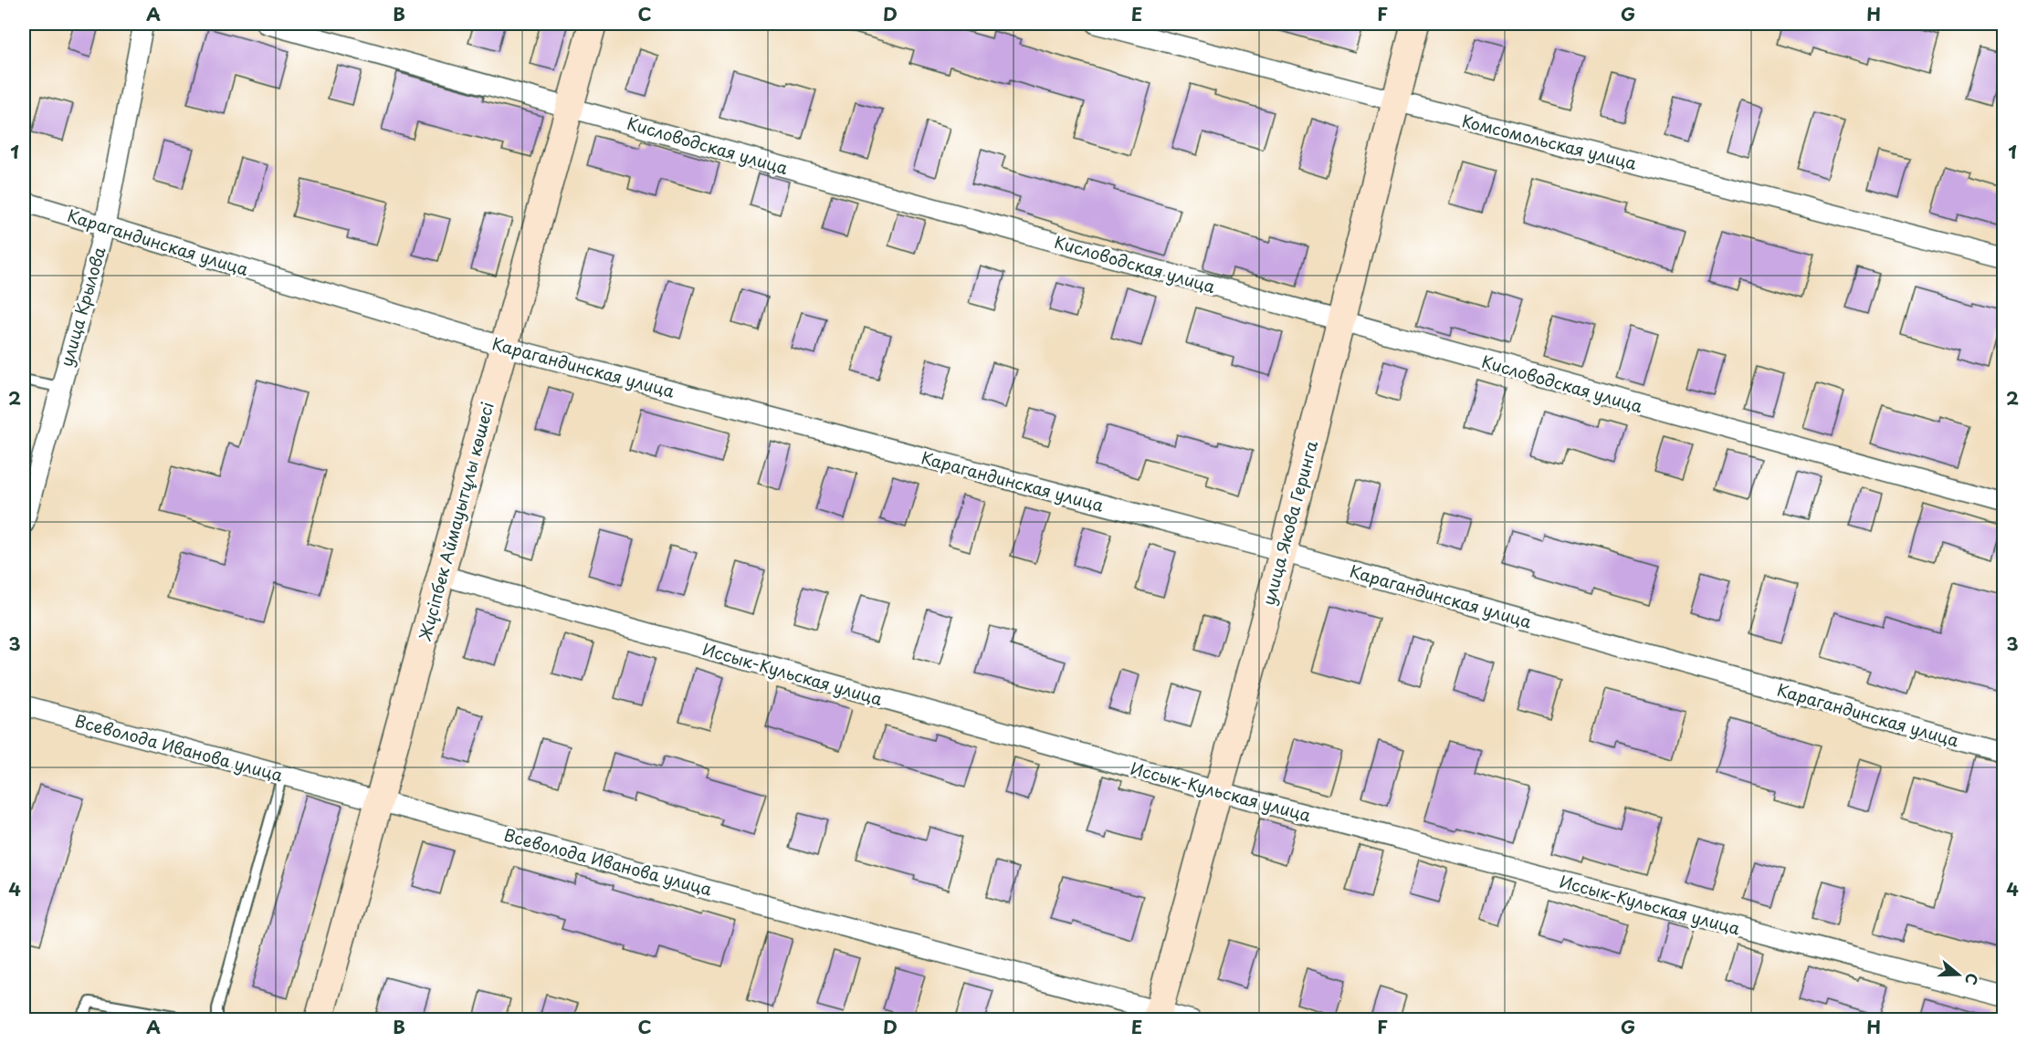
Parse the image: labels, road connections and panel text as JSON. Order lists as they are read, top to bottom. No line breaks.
{"streets":{"street":["Комсомольская улица","Кисловодская улица","Карагандинская улица","улица Крылова","Жүсіпбек Аймауытұлы көшесі","улица Якова Геринга","Иссык-Кульская улица","Всеволода Иванова улица"]},"crossings":[["Комсомольская улица","улица Якова Геринга"],["Кисловодская улица","Жүсіпбек Аймауытұлы көшесі"],["Кисловодская улица","улица Якова Геринга"],["Карагандинская улица","улица Крылова"],["Карагандинская улица","Жүсіпбек Аймауытұлы көшесі"],["Карагандинская улица","улица Якова Геринга"],["Жүсіпбек Аймауытұлы көшесі","Иссык-Кульская улица"],["Жүсіпбек Аймауытұлы көшесі","Всеволода Иванова улица"],["улица Якова Геринга","Иссык-Кульская улица"],["улица Якова Геринга","Всеволода Иванова улица"]],"north":"right","grid":{"columns":["A","B","C","D","E","F","G","H"],"rows":["1","2","3","4"]}}
